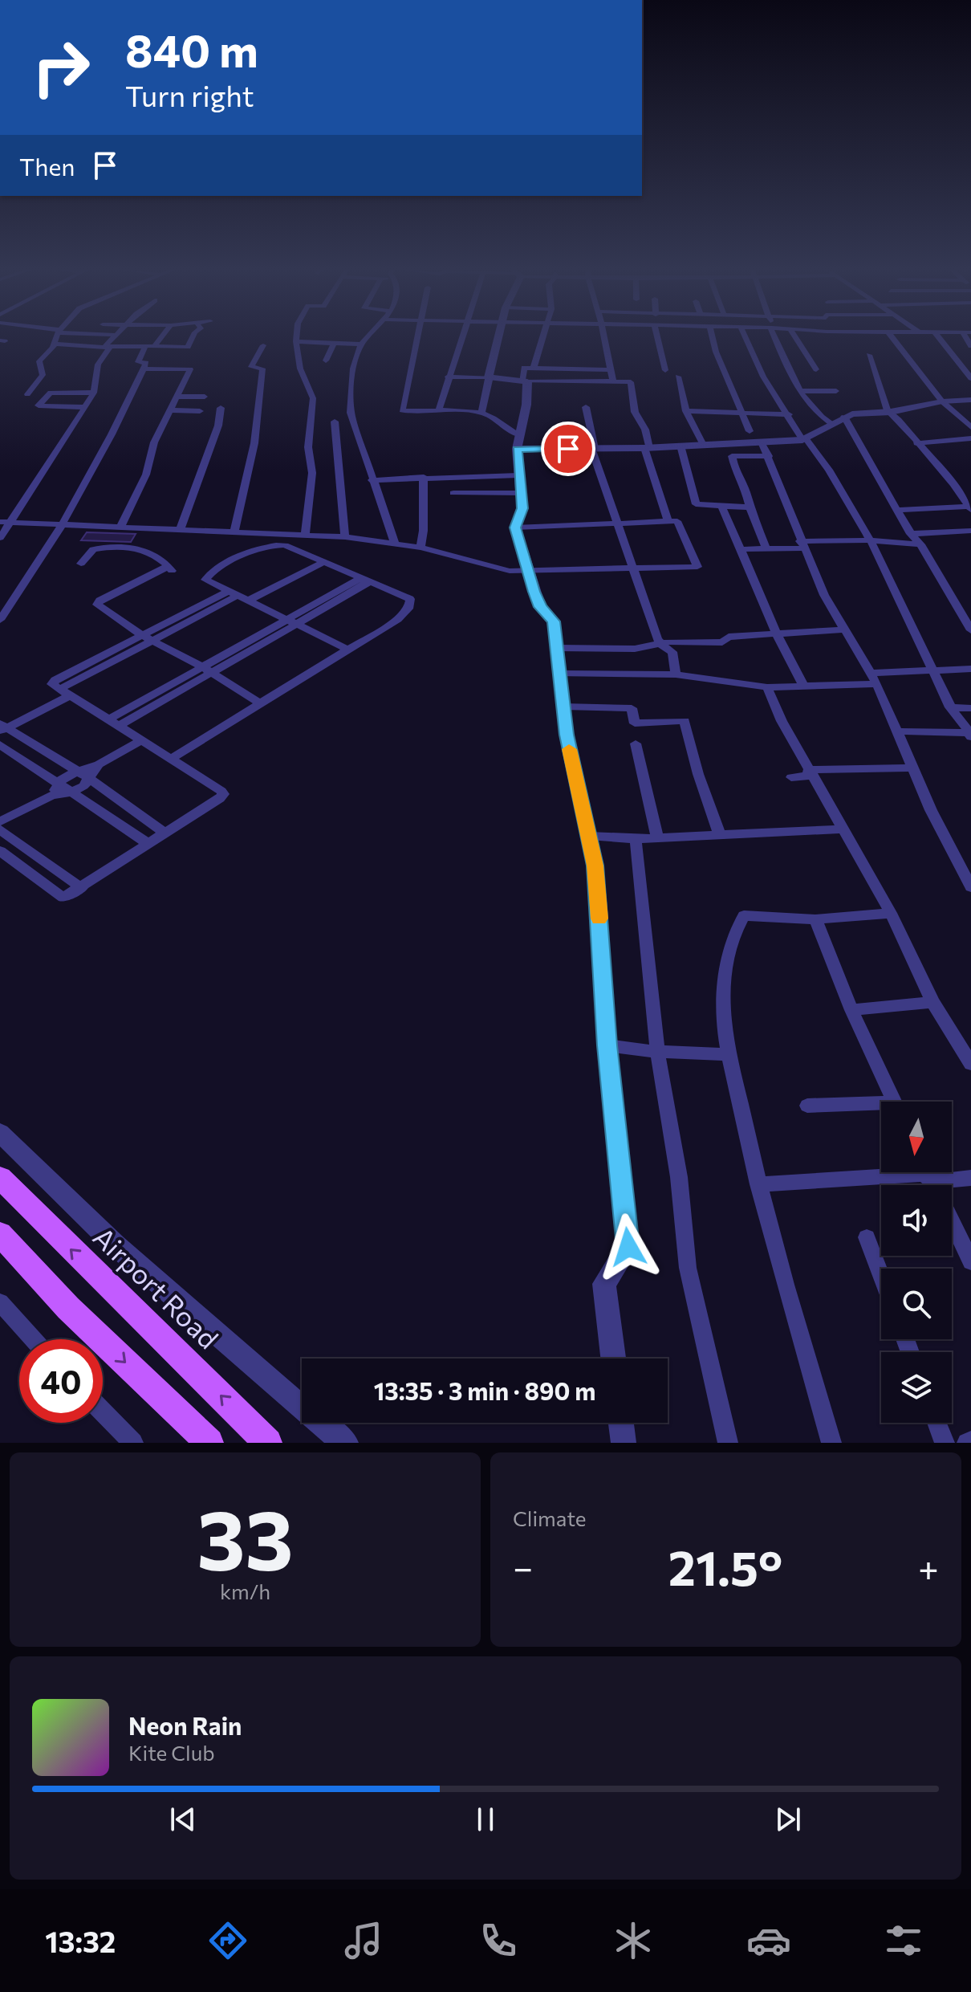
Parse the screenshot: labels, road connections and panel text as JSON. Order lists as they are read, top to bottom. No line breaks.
{"streets":{"main road":["Airport Road"]},"north":"bottom","page":{"turn":["840 m","Turn right"],"then":"Then","limit":"40","trip":"13:35 · 3 min · 890 m","tile":[["33","km/h"],"Climate"],"heat":["−","21.5°","+"],"song":["Neon Rain","Kite Club"],"tabs":"13:32"}}
